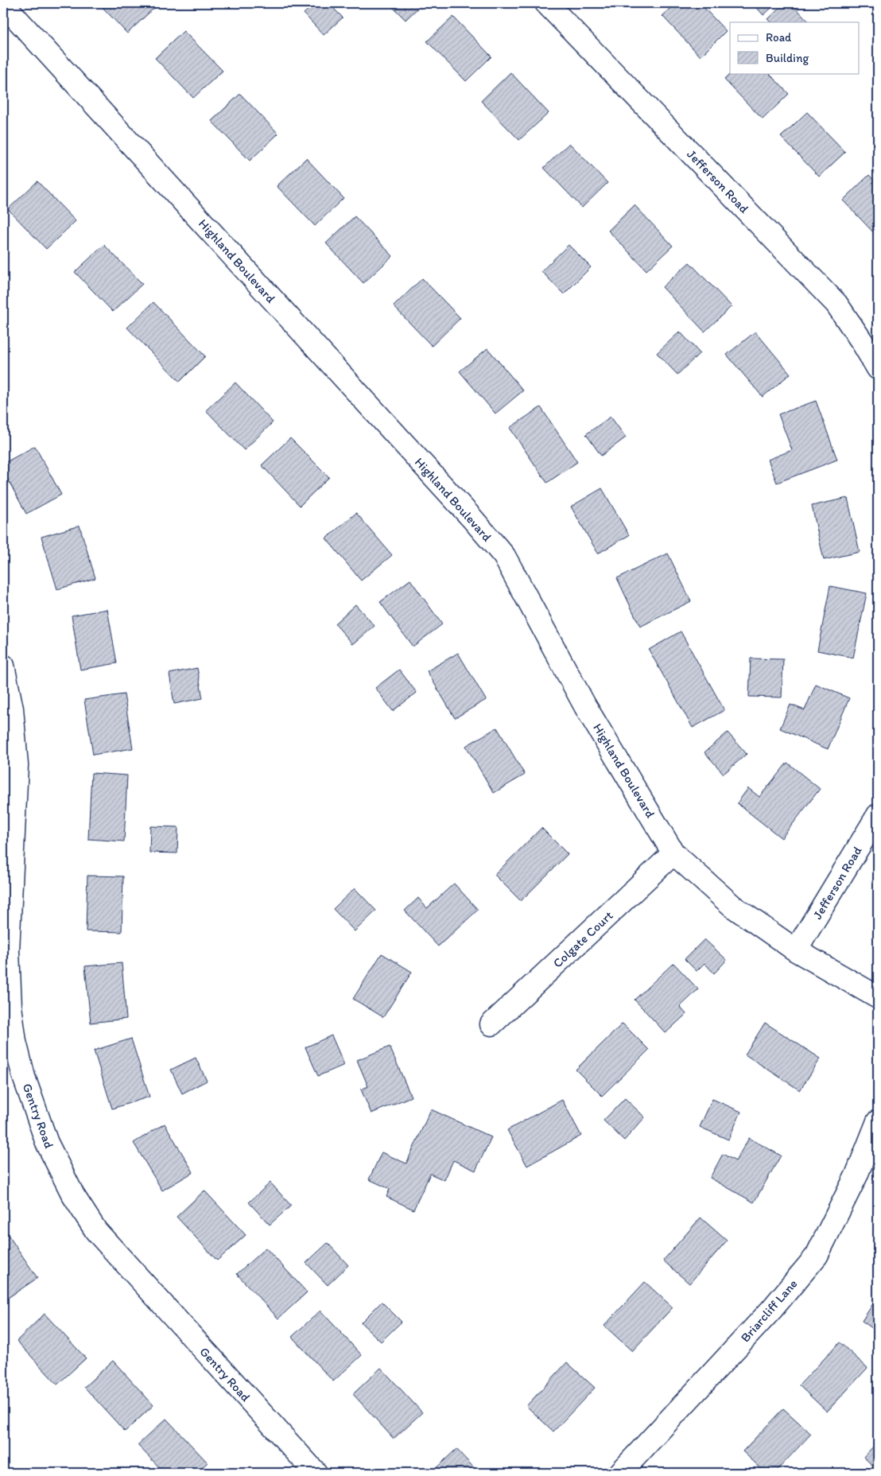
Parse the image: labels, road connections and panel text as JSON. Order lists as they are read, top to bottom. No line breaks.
{"streets":{"street":["Jefferson Road","Highland Boulevard","Colgate Court","Gentry Road","Briarcliff Lane"]},"crossings":[["Jefferson Road","Highland Boulevard"],["Highland Boulevard","Colgate Court"]],"legend":["Road","Building"]}
